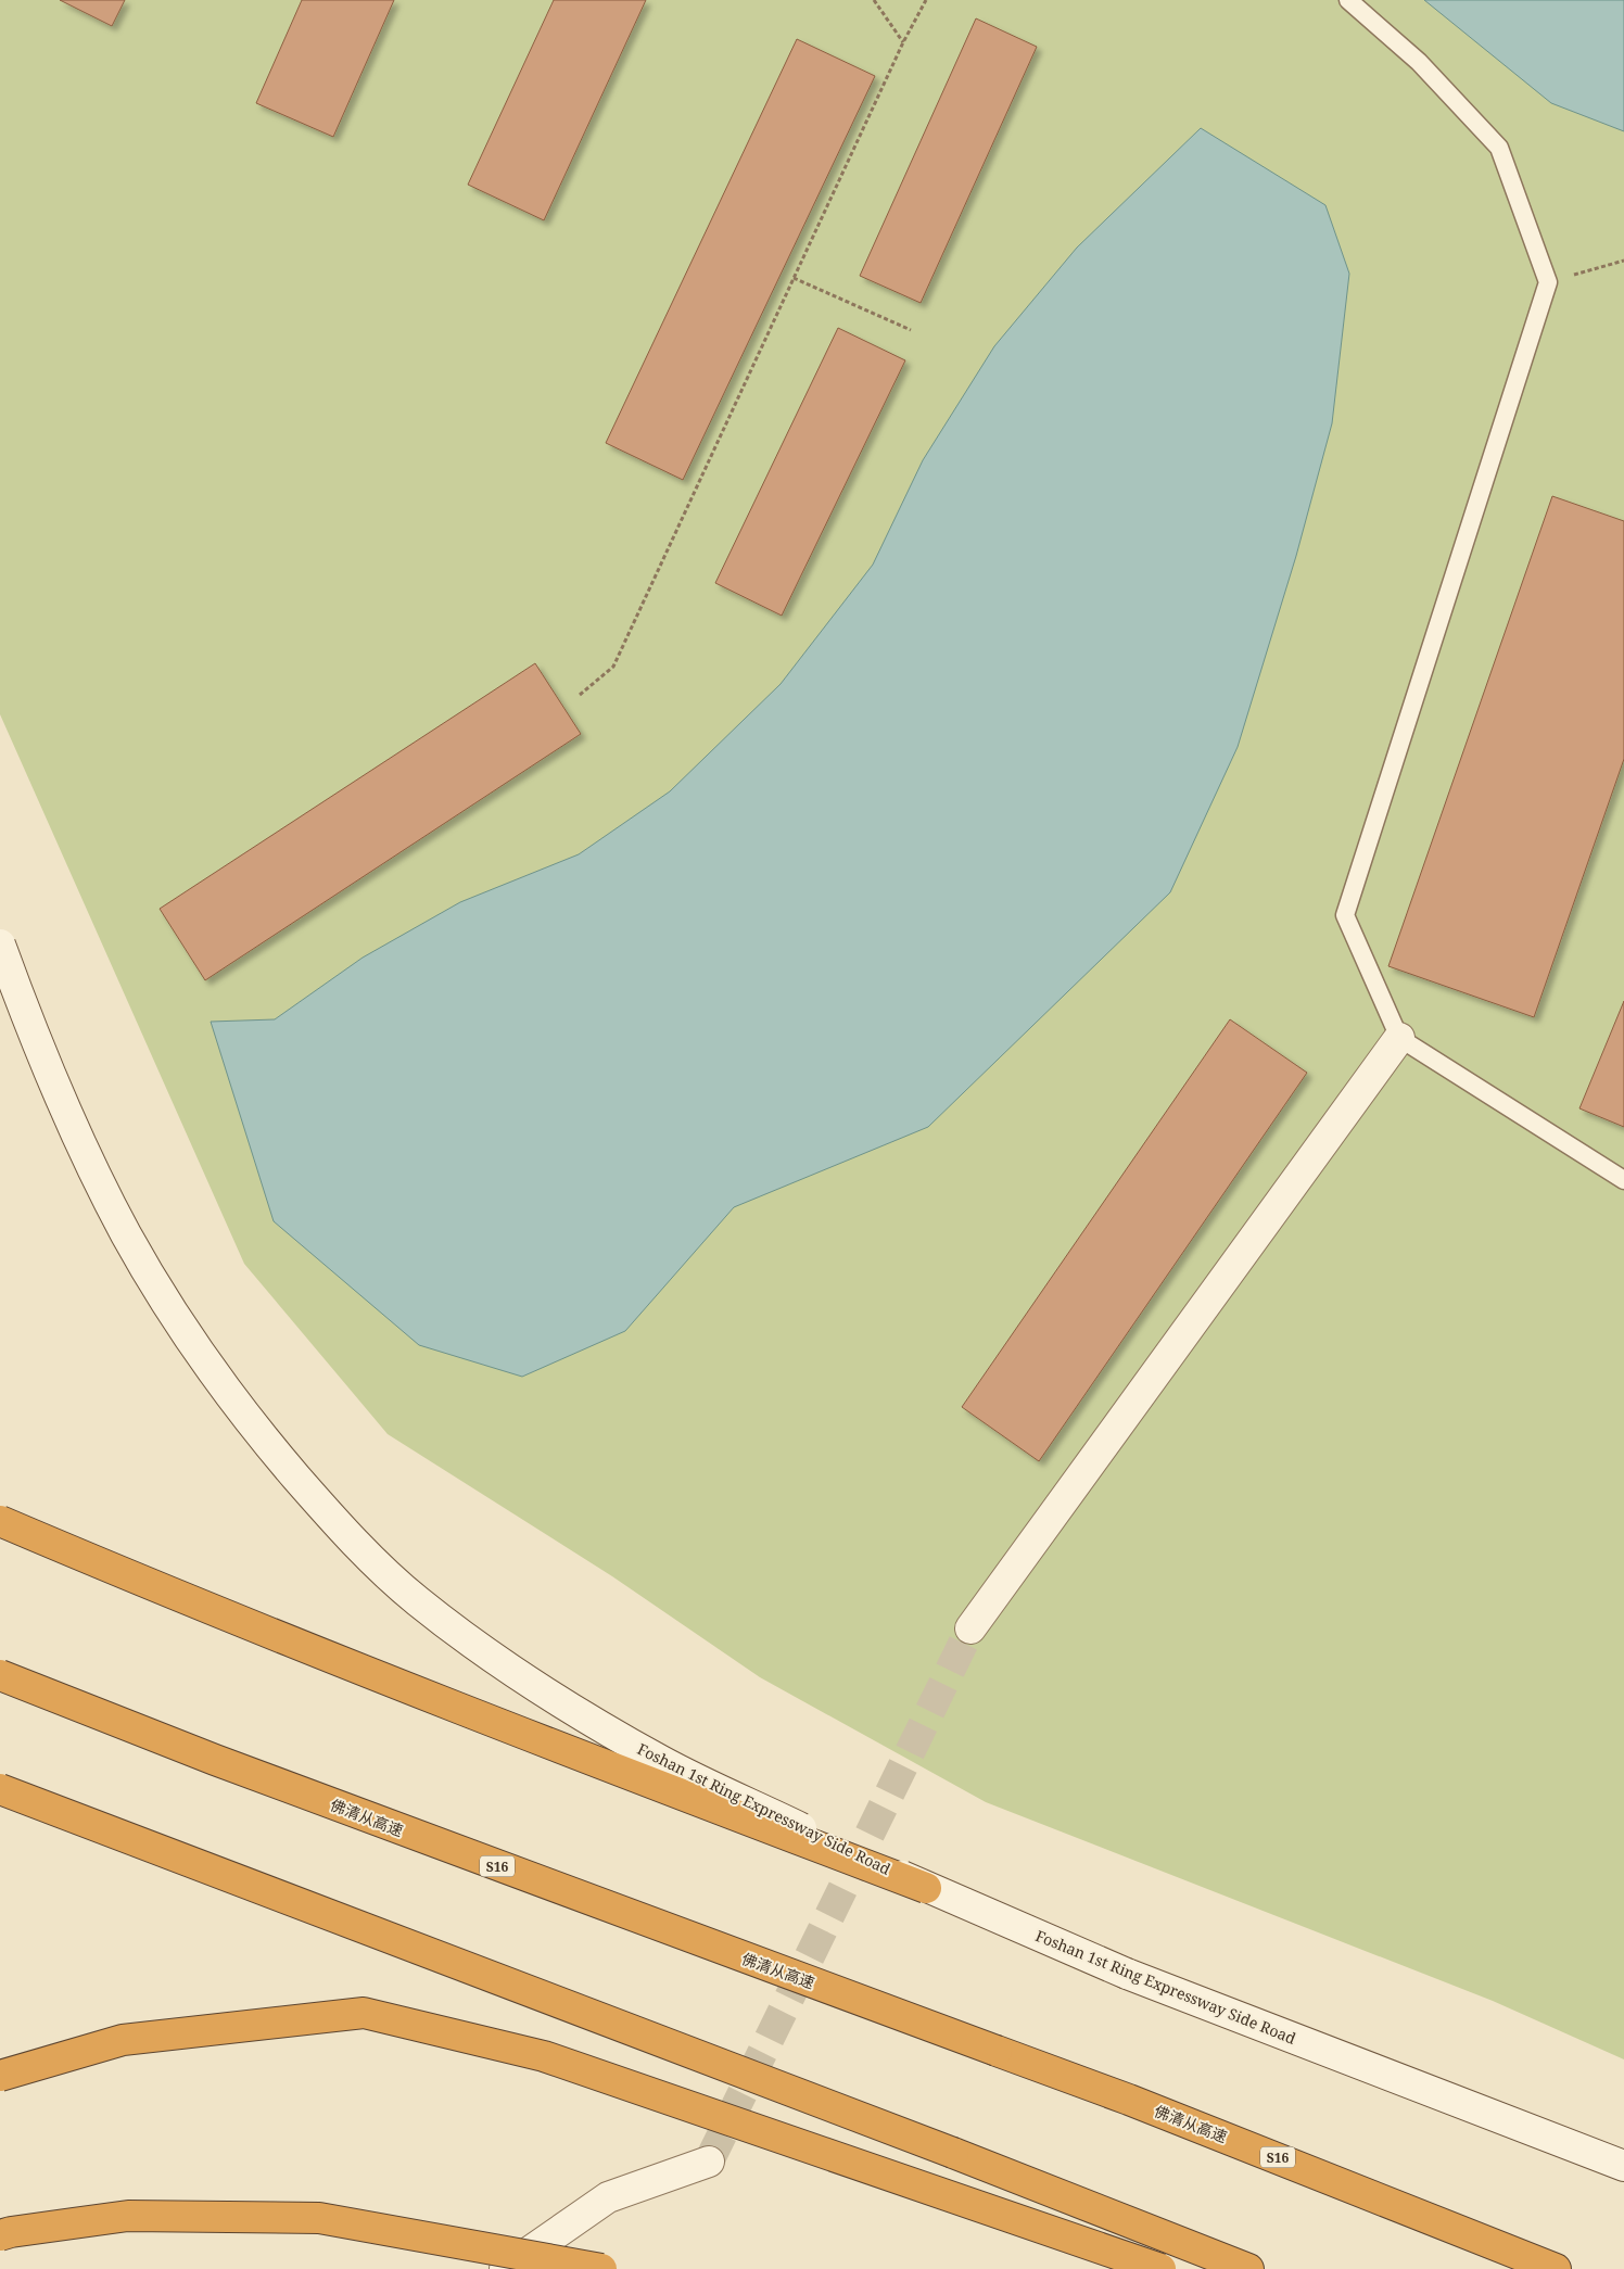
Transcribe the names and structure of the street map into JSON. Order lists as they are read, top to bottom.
{
  "streets": {
    "highway": ["佛清从高速", "S16"],
    "main road": ["Foshan 1st Ring Expressway Side Road"]
  }
}
